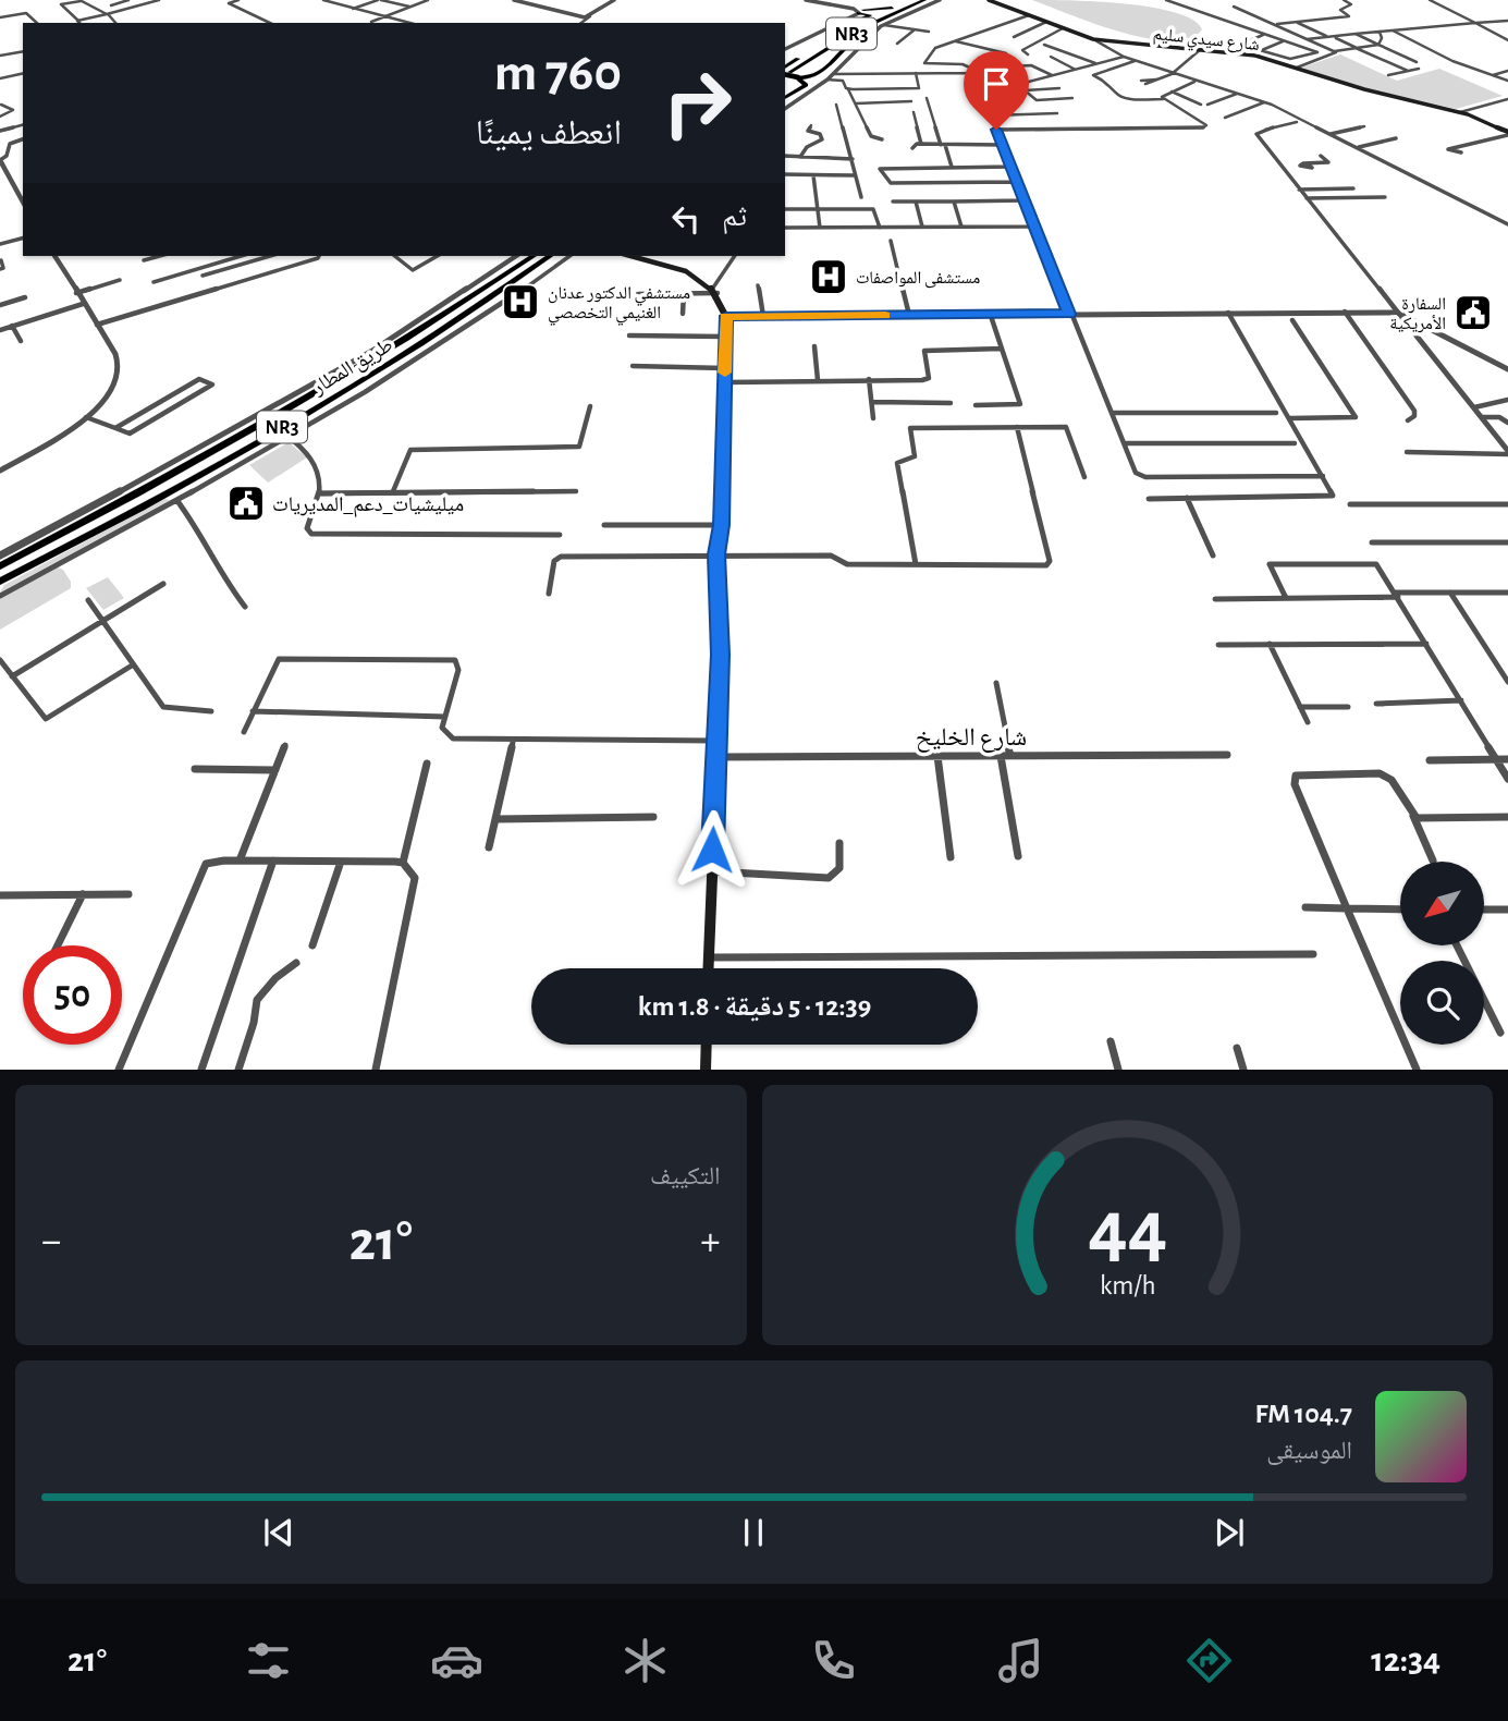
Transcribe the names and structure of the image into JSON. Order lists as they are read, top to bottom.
{
  "streets": {
    "highway": ["NR3", "طريق المطار"],
    "main road": ["شارع سيدي سليم"],
    "street": ["شارع الخليخ"]
  },
  "places": {
    "hospital": ["مستشفى المواصفات", "مستشفي الدكتور عدنان الغنيمي التخصصي"],
    "public building": ["السفارة الأمريكية", "ميليشيات_دعم_المديريات"]
  },
  "north": "bottom left",
  "page": {
    "turn": ["760 m", "انعطف يمينًا"],
    "then": "ثم",
    "limit": "50",
    "trip": "12:39 · 5 دقيقة · 1.8 km",
    "tile": "التكييف",
    "heat": ["−", "21°", "+"],
    "song": ["104.7 FM", "الموسيقى"],
    "tabs": ["12:34", "21°"],
    "gauge": ["44", "km/h"]
  }
}
